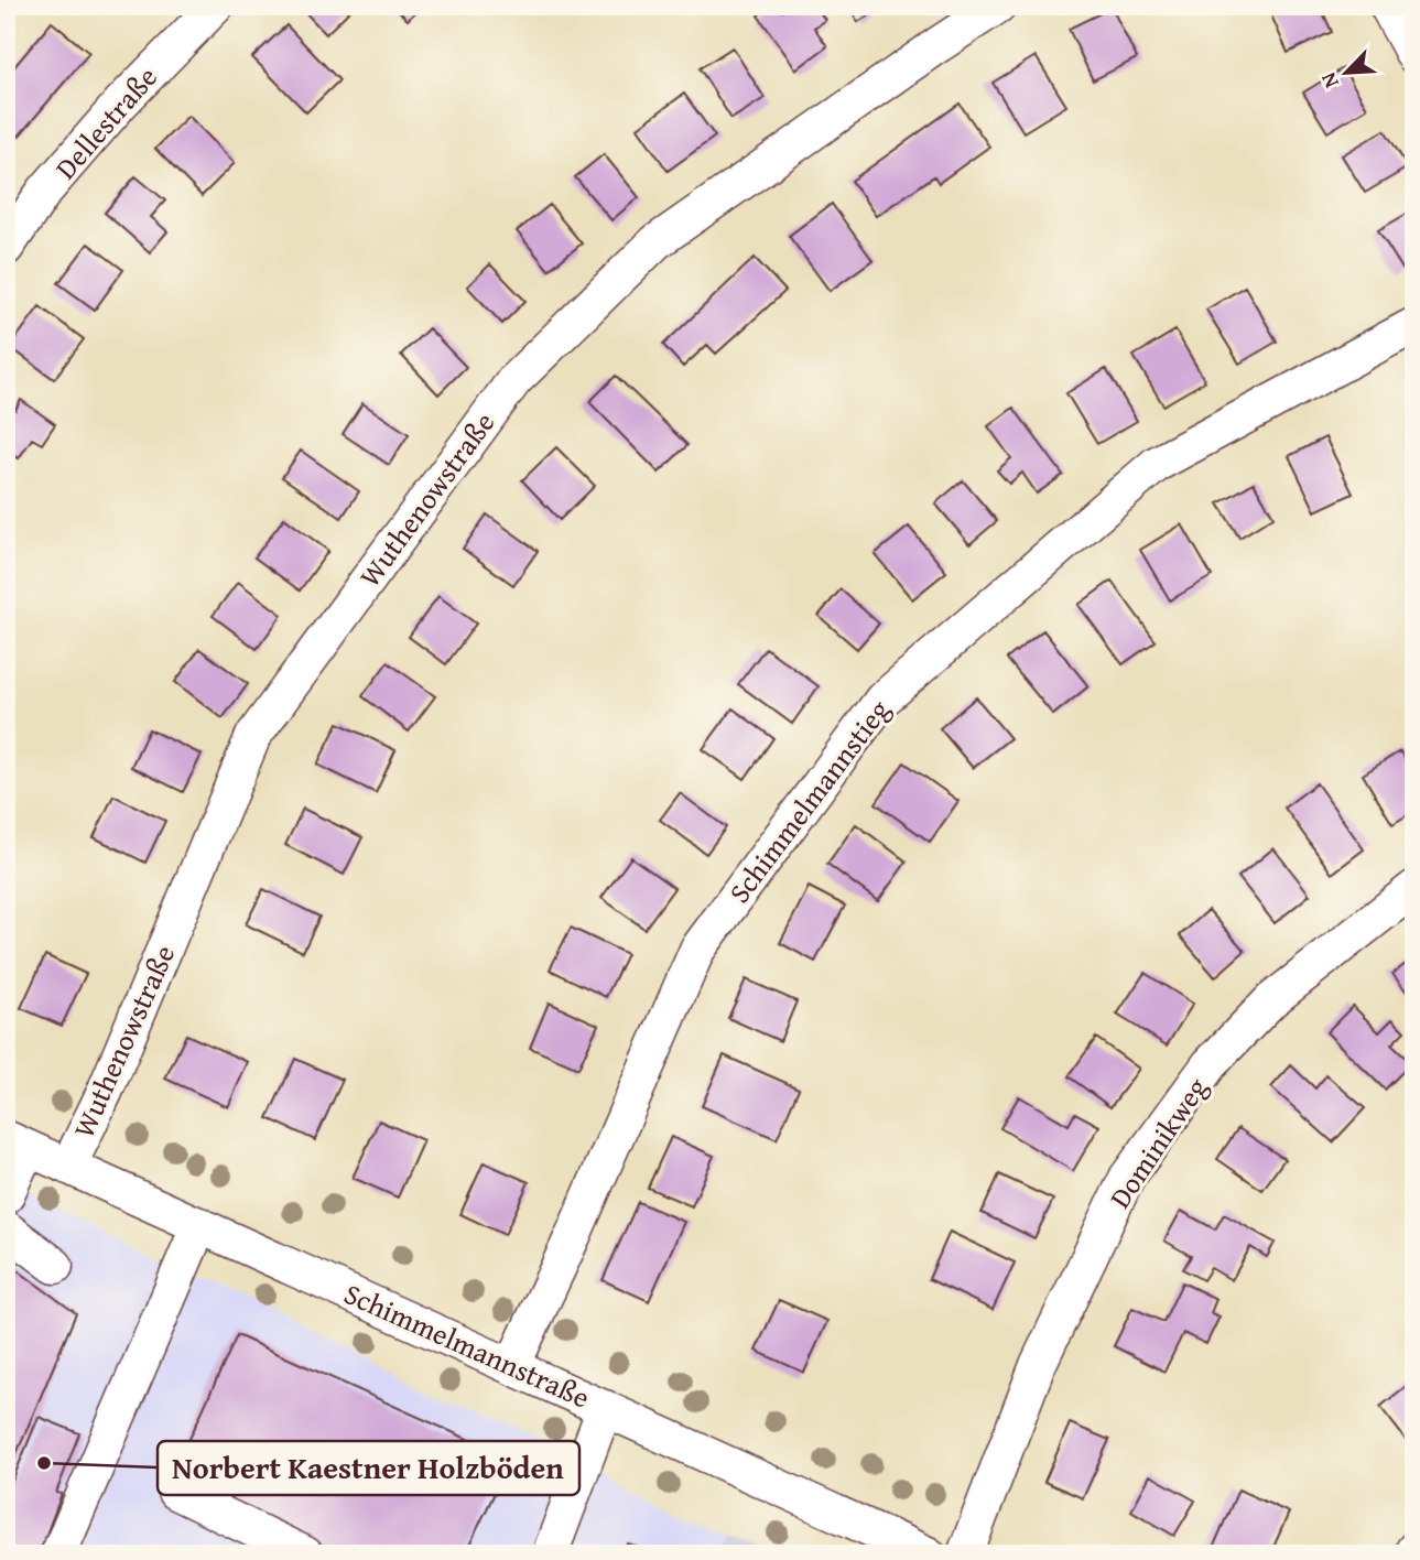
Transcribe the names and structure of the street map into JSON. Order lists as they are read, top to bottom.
{
  "streets": {
    "street": [
      "Dellestraße",
      "Wuthenowstraße",
      "Schimmelmannstieg",
      "Dominikweg",
      "Schimmelmannstraße"
    ]
  },
  "crossings": [
    ["Wuthenowstraße", "Schimmelmannstraße"],
    ["Schimmelmannstieg", "Schimmelmannstraße"]
  ],
  "places": ["Norbert Kaestner Holzböden"],
  "north": "bottom left"
}
